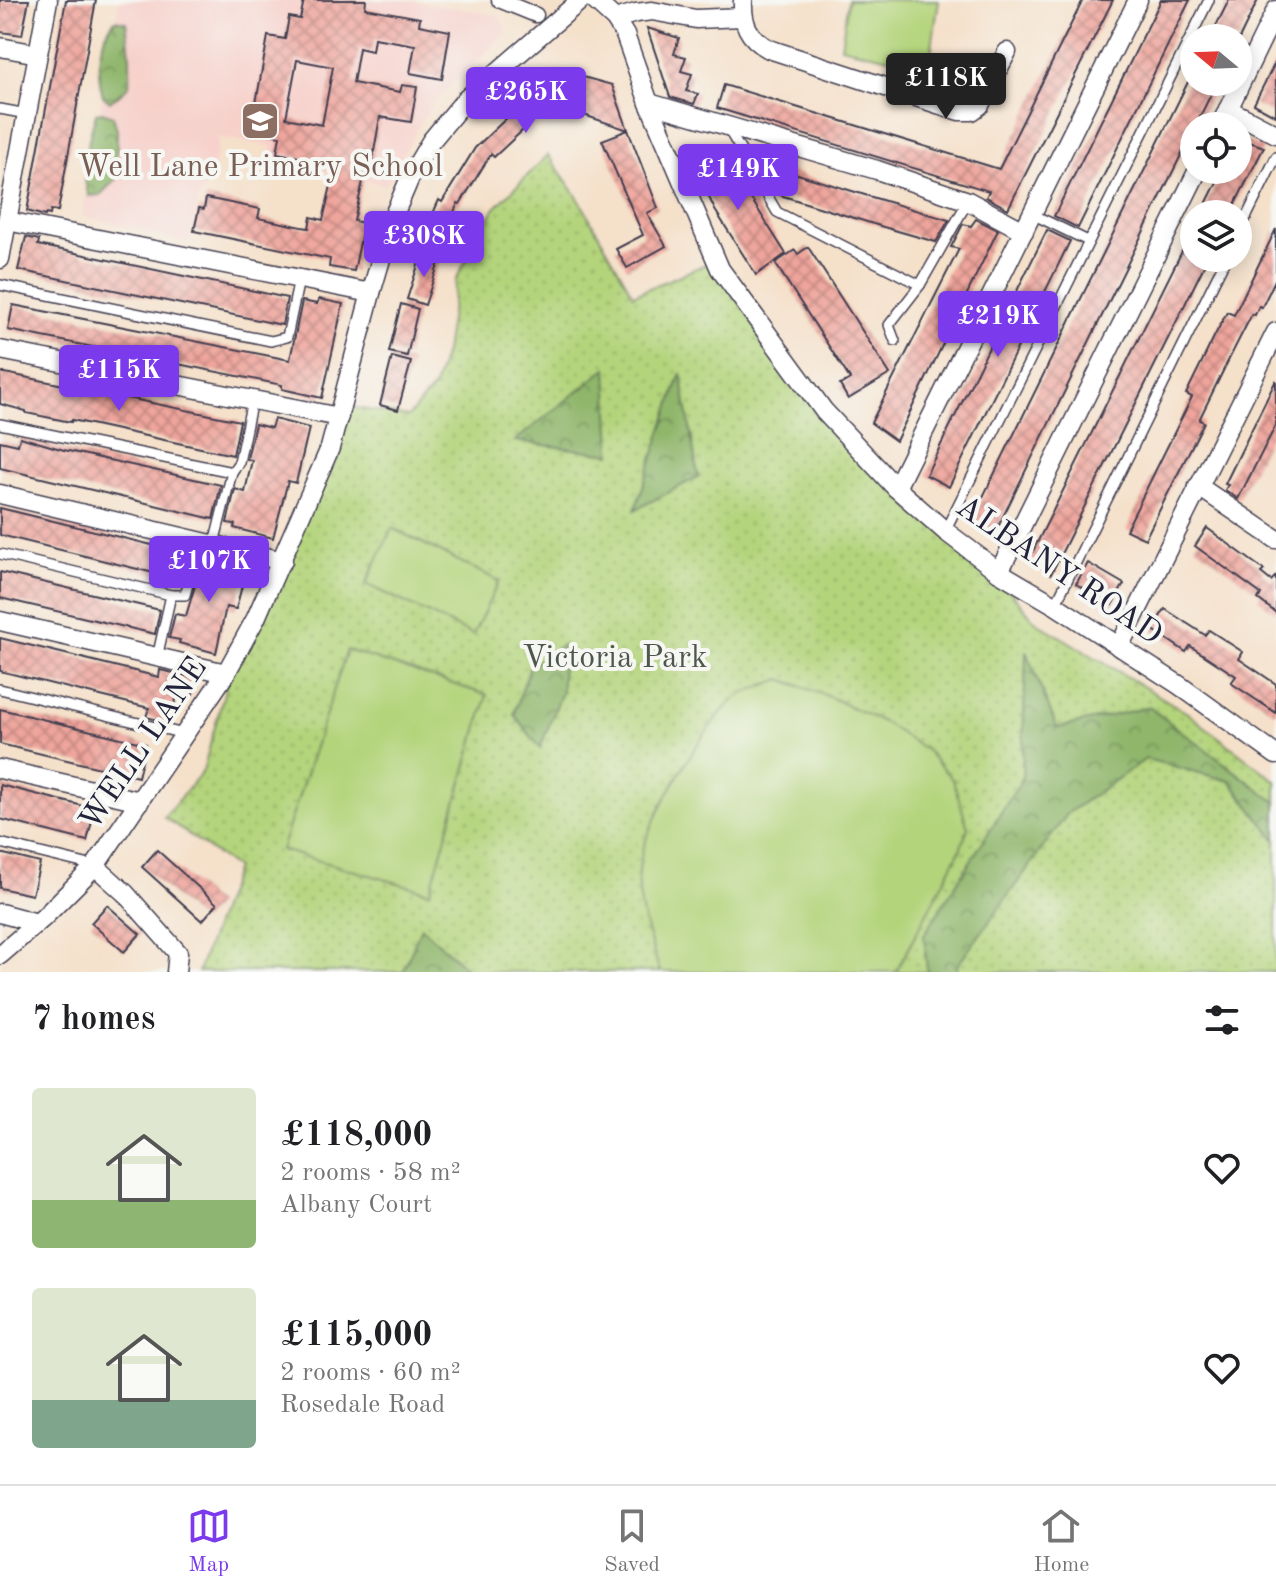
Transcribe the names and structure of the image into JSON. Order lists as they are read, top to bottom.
{
  "streets": {
    "street": ["ALBANY ROAD", "WELL LANE"]
  },
  "parks": ["Victoria Park"],
  "places": {
    "school or university": ["Well Lane Primary School"]
  },
  "north": "left",
  "page": {
    "price": [
      "£118K",
      "£265K",
      "£149K",
      "£308K",
      "£219K",
      "£115K",
      "£107K"
    ],
    "heading": "7 homes",
    "list": [
      {
        "name": "£118,000",
        "note": "2 rooms · 58 m² · Albany Court"
      },
      {
        "name": "£115,000",
        "note": "2 rooms · 60 m² · Rosedale Road"
      }
    ],
    "tabs": ["Map", "Saved", "Home"]
  }
}
